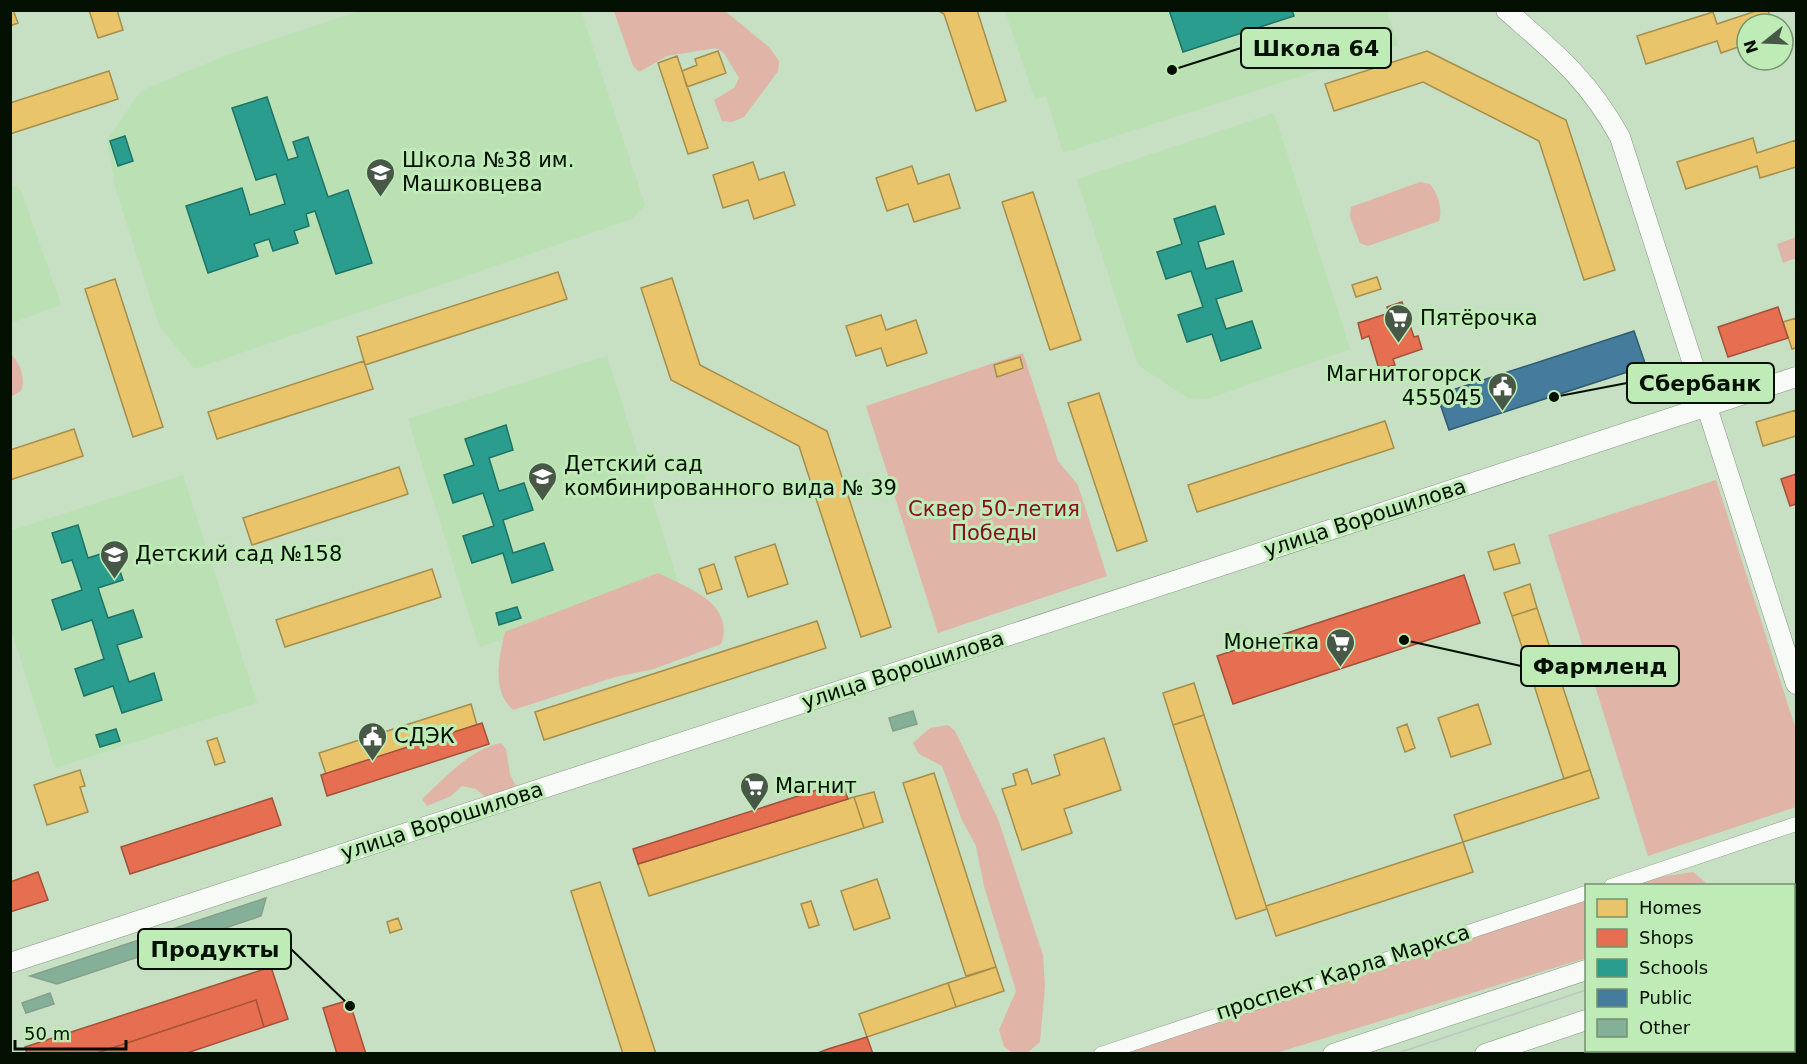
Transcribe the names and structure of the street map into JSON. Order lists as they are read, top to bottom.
{
  "streets": {
    "main road": ["улица Ворошилова"],
    "street": ["проспект Карла Маркса"]
  },
  "parks": ["Сквер 50-летия Победы"],
  "places": {
    "other": [
      "Школа 64",
      "Сбербанк",
      "Фармленд",
      "Продукты"
    ],
    "school or university": ["Школа №38 им. Машковцева", "Детский сад комбинированного вида № 39", "Детский сад №158"],
    "supermarket": ["Пятёрочка", "Монетка", "Магнит"],
    "public building": ["Магнитогорск 455045", "СДЭК"]
  },
  "legend": [
    "Homes",
    "Shops",
    "Schools",
    "Public",
    "Other"
  ],
  "scale_bar": "50 m",
  "north": "left"
}
